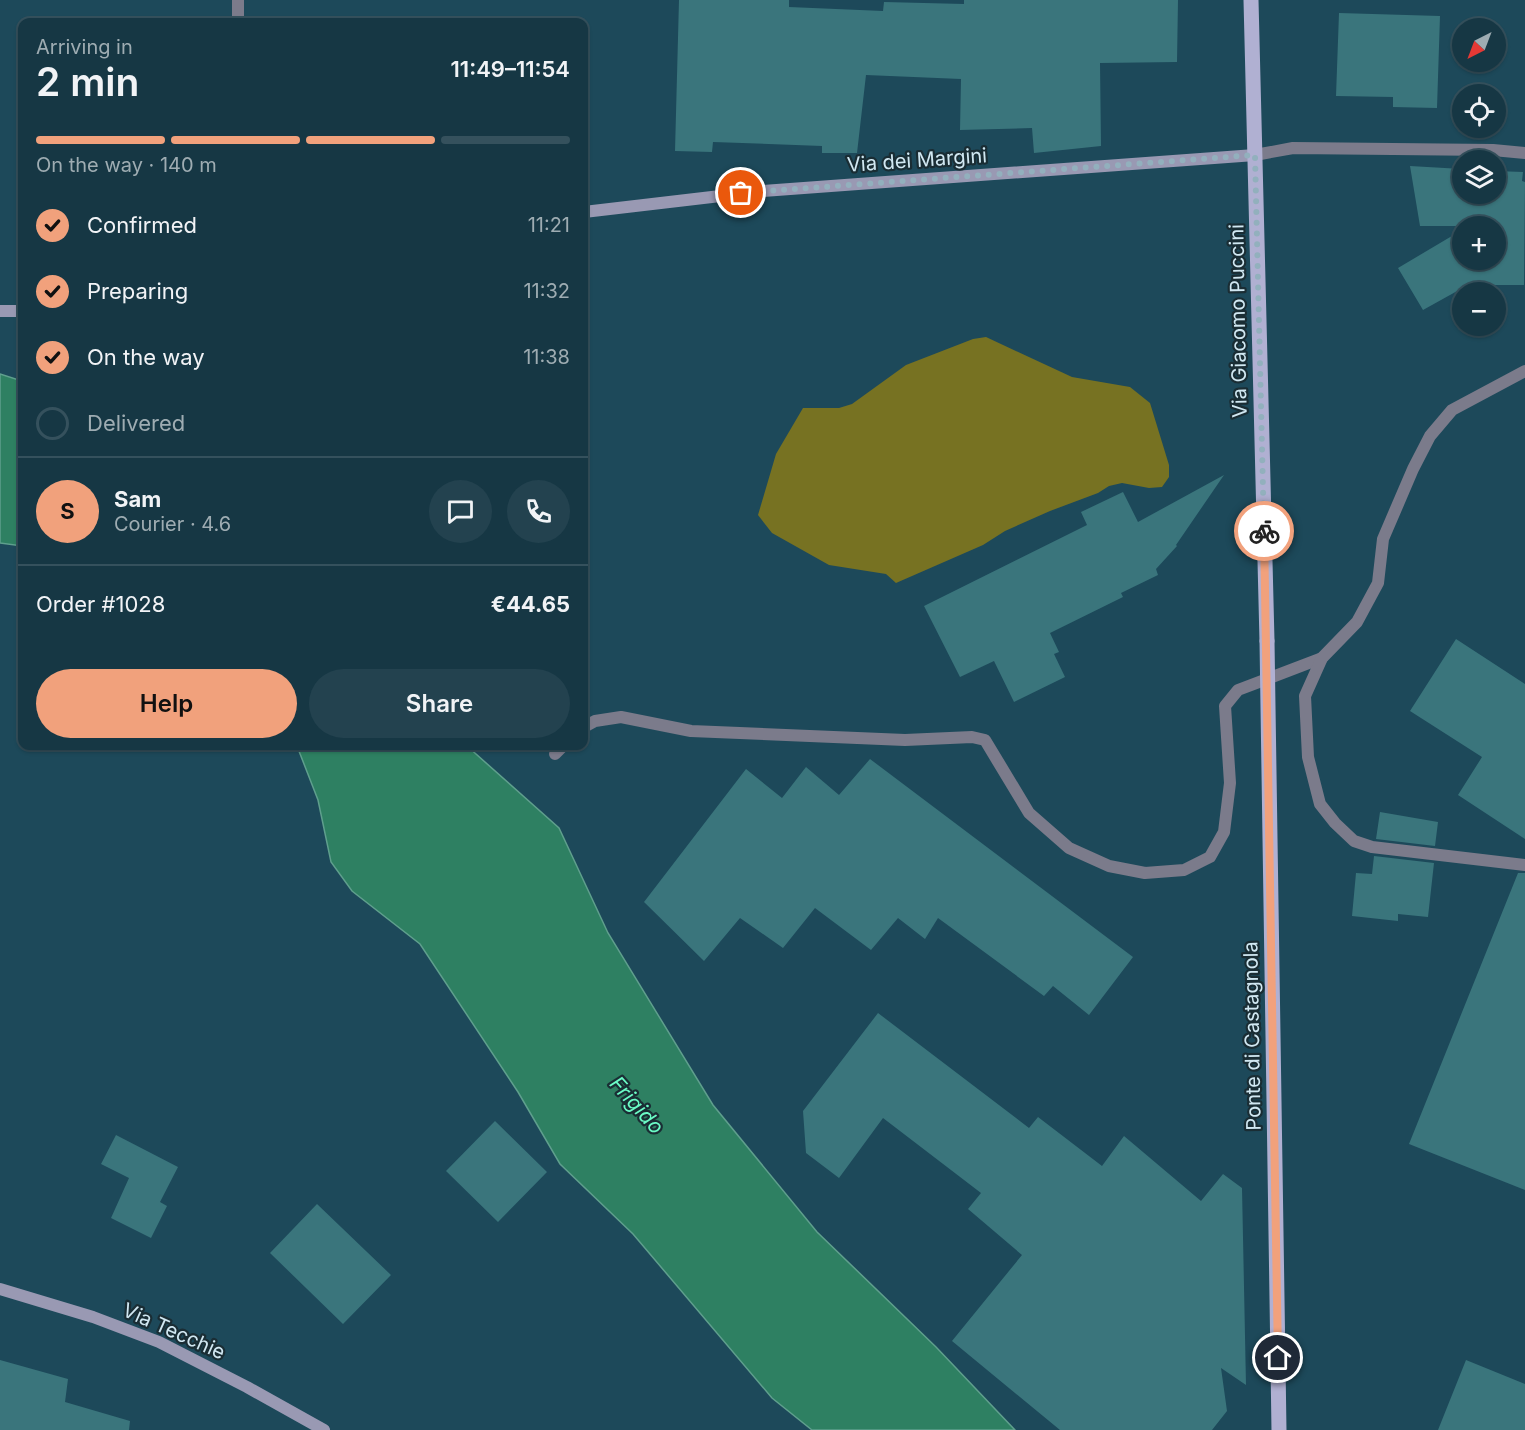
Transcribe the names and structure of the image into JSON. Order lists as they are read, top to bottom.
{
  "streets": {
    "main road": ["Via Giacomo Puccini", "Ponte di Castagnola"],
    "street": ["Via dei Margini", "Via Tecchie"]
  },
  "crossings": [
    ["Via dei Margini", "Via Giacomo Puccini"],
    ["Via Giacomo Puccini", "Ponte di Castagnola"]
  ],
  "water": ["Frigido"],
  "north": "bottom left",
  "page": {
    "map_buttons": ["+", "−"],
    "heading": ["2 min", "Arriving in", "11:49–11:54"],
    "panel": [
      "Sam",
      "Courier · 4.6",
      "Order #1028",
      "€44.65"
    ],
    "bar": "On the way · 140 m",
    "list": [
      ["Confirmed", "11:21"],
      ["Preparing", "11:32"],
      ["On the way", "11:38"],
      "Delivered"
    ],
    "round": "S",
    "buttons": ["Help", "Share"]
  }
}
